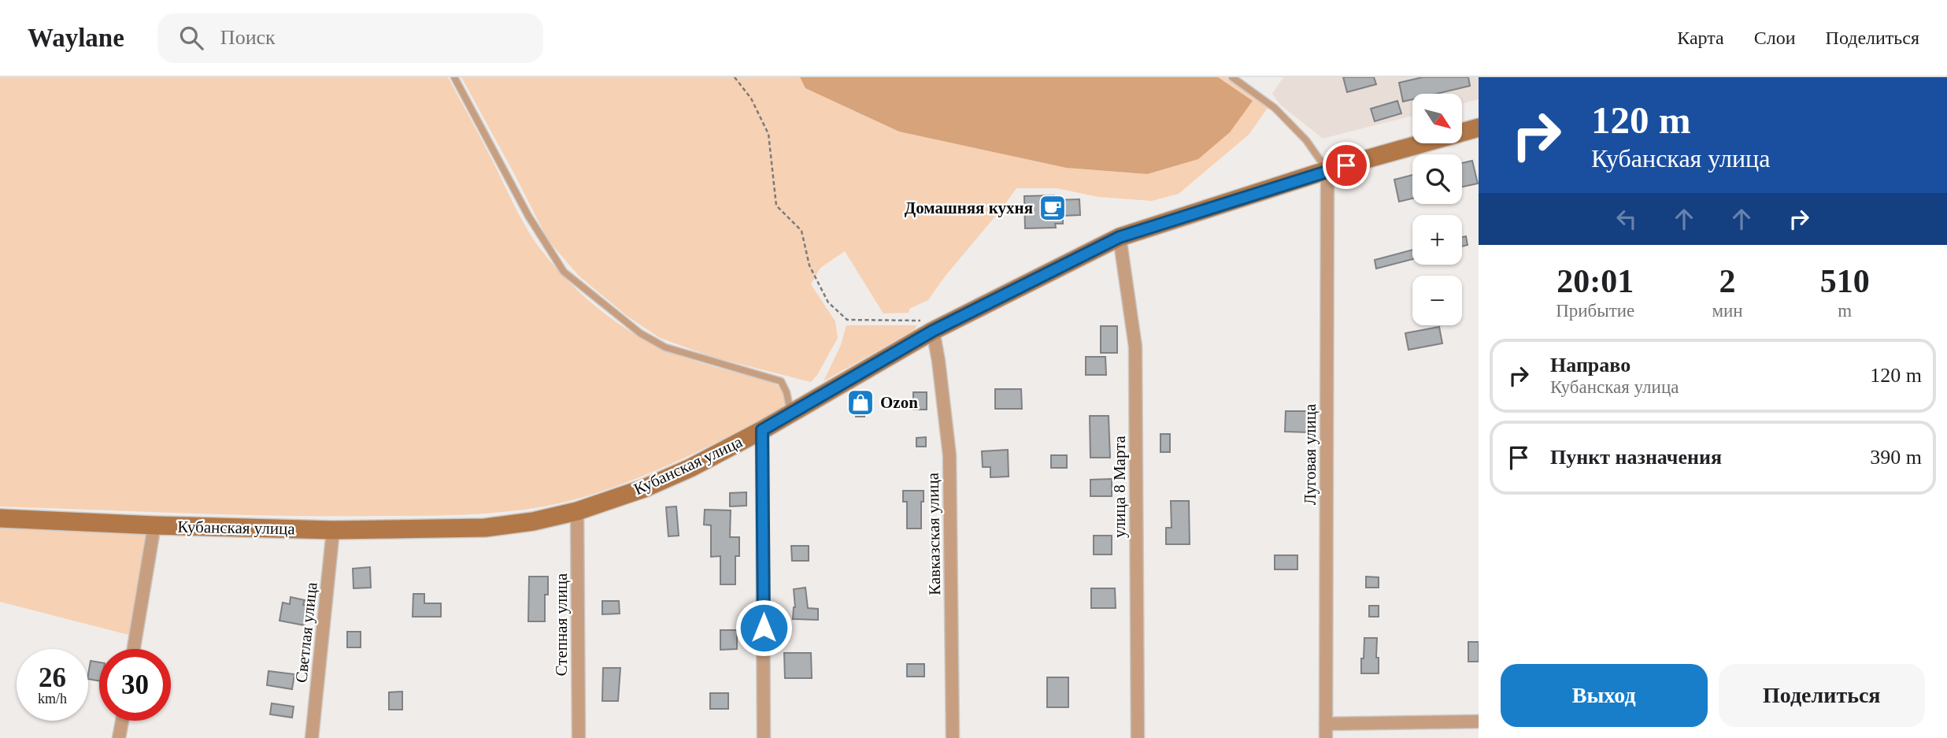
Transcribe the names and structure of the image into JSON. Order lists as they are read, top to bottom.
{
  "streets": {
    "main road": ["Кубанская улица"],
    "street": [
      "Луговая улица",
      "улица 8 Марта",
      "Кавказская улица",
      "Степная улица",
      "Светлая улица"
    ]
  },
  "crossings": [
    ["Луговая улица", "Кубанская улица"],
    ["Кубанская улица", "улица 8 Марта"],
    ["Кубанская улица", "Кавказская улица"],
    ["Кубанская улица", "Степная улица"],
    ["Кубанская улица", "Светлая улица"]
  ],
  "places": {
    "cafe": ["Домашняя кухня"],
    "shop": ["Ozon"]
  },
  "north": "bottom right",
  "page": {
    "header": "Waylane",
    "search": "Поиск",
    "nav": ["Карта", "Слои", "Поделиться"],
    "turn": ["120 m", "Кубанская улица"],
    "map_buttons": ["+", "−"],
    "eta": [
      "20:01",
      "Прибытие",
      "2",
      "мин",
      "510",
      "m"
    ],
    "list": [
      {
        "name": "Направо",
        "note": "Кубанская улица",
        "value": "120 m"
      },
      {
        "name": "Пункт назначения",
        "value": "390 m"
      }
    ],
    "speed": "26 km/h",
    "limit": "30",
    "buttons": ["Выход", "Поделиться"]
  }
}
